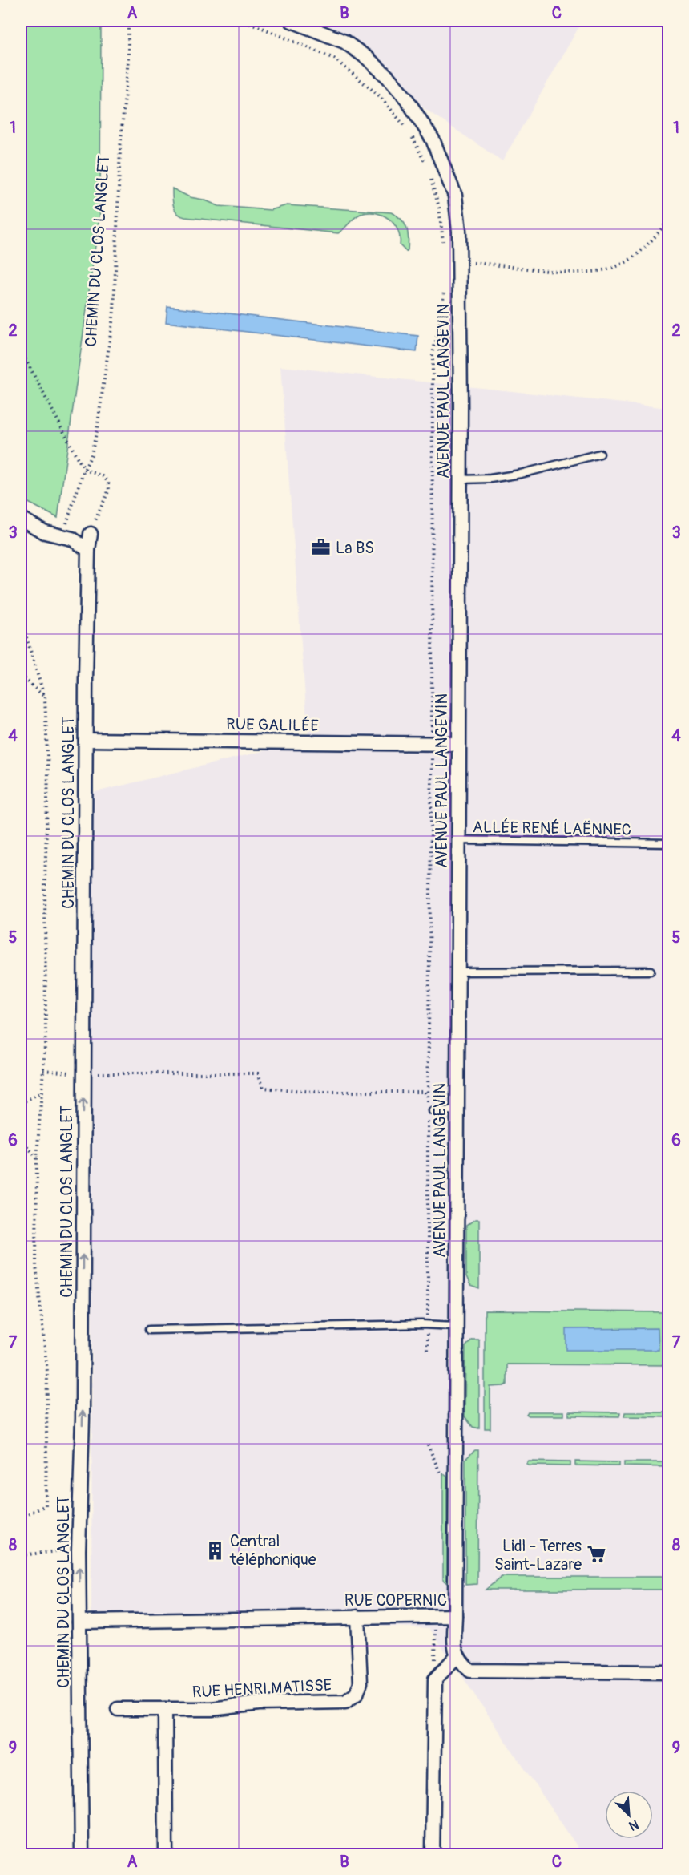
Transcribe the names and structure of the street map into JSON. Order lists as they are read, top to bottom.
{
  "streets": {
    "street": [
      "CHEMIN DU CLOS LANGLET",
      "AVENUE PAUL LANGEVIN",
      "RUE GALILÉE",
      "RUE COPERNIC",
      "RUE HENRI MATISSE"
    ],
    "lane": ["ALLÉE RENÉ LAËNNEC"]
  },
  "crossings": [
    ["CHEMIN DU CLOS LANGLET", "RUE GALILÉE"],
    ["CHEMIN DU CLOS LANGLET", "RUE COPERNIC"],
    ["AVENUE PAUL LANGEVIN", "RUE GALILÉE"],
    ["AVENUE PAUL LANGEVIN", "ALLÉE RENÉ LAËNNEC"],
    ["AVENUE PAUL LANGEVIN", "RUE COPERNIC"],
    ["RUE COPERNIC", "RUE HENRI MATISSE"]
  ],
  "places": {
    "office": ["La BS"],
    "building": ["Central téléphonique"],
    "supermarket": ["Lidl - Terres Saint-Lazare"]
  },
  "north": "bottom right",
  "grid": {
    "columns": ["A", "B", "C"],
    "rows": [
      "1",
      "2",
      "3",
      "4",
      "5",
      "6",
      "7",
      "8",
      "9"
    ]
  }
}
